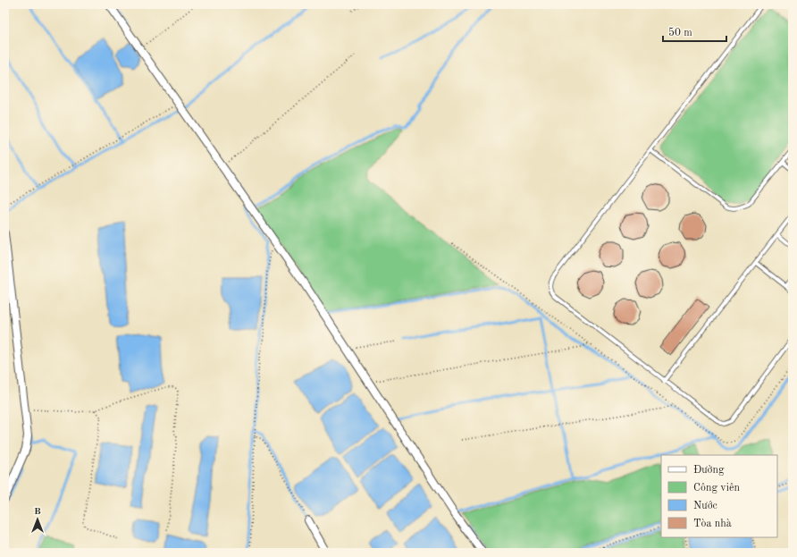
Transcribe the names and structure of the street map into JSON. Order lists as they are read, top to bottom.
{
  "legend": [
    "Đường",
    "Công viên",
    "Nước",
    "Tòa nhà"
  ],
  "scale_bar": "50 m",
  "north": "top"
}
